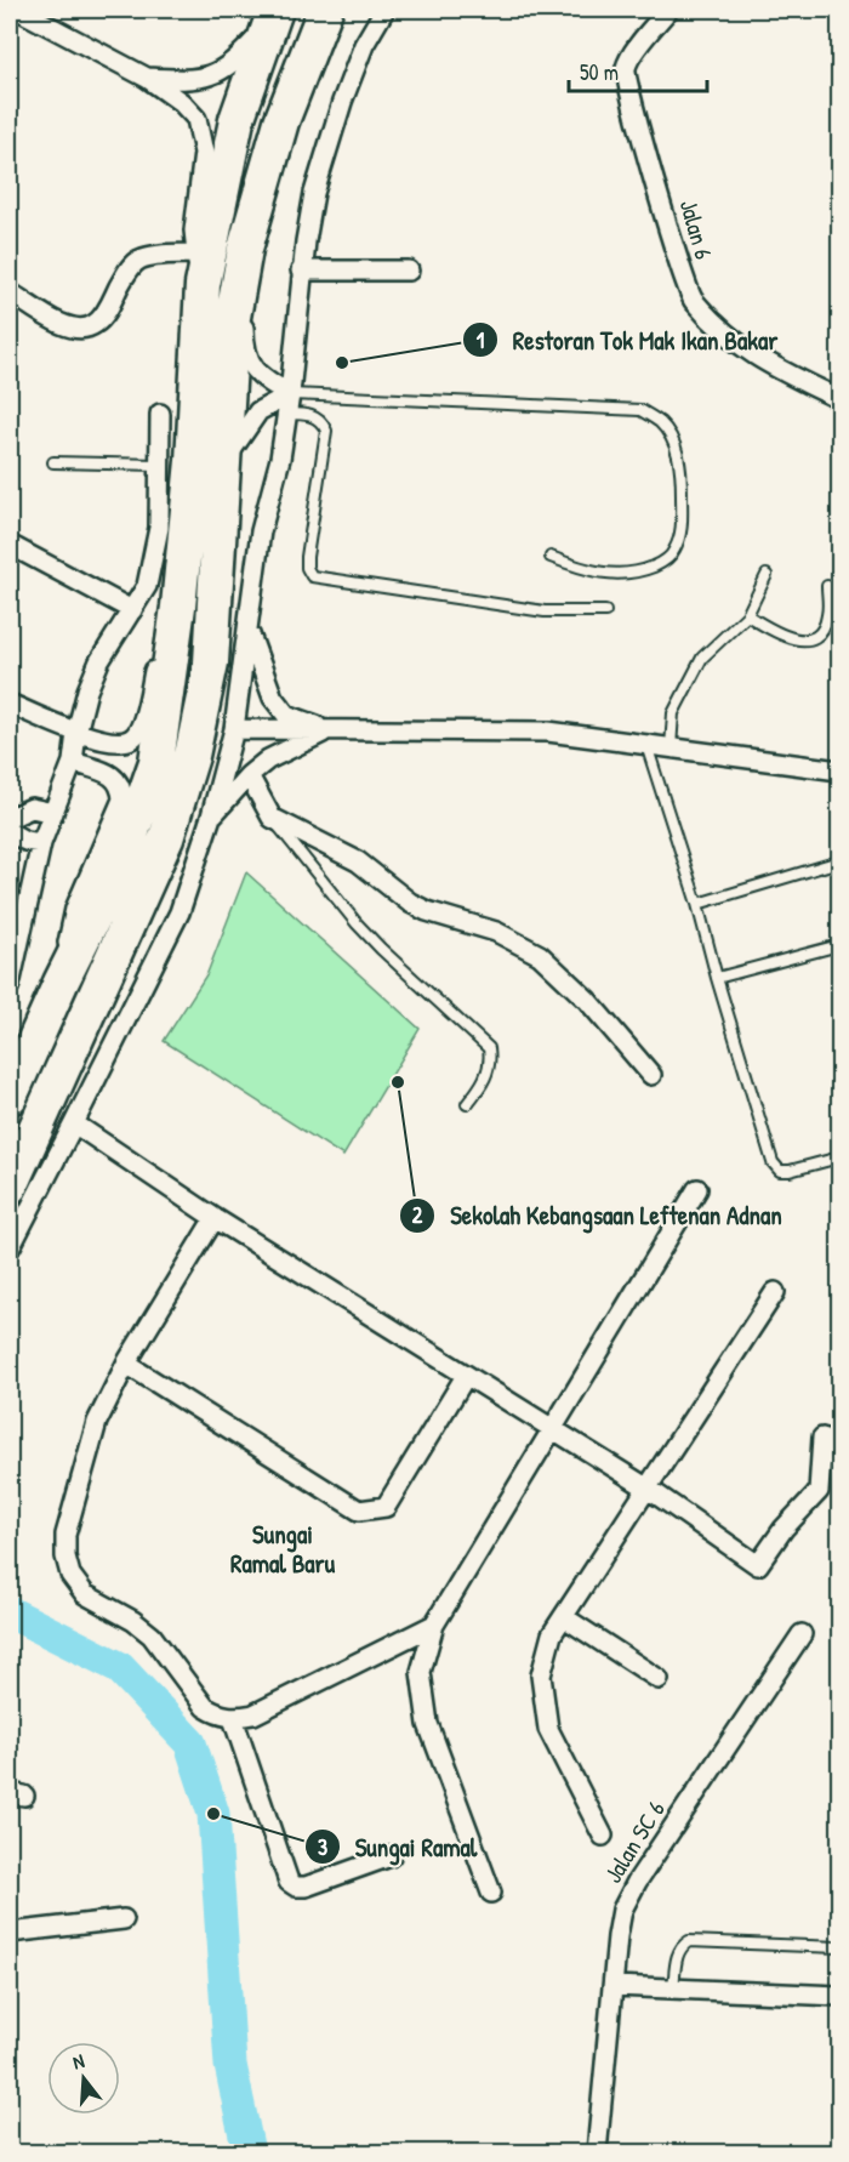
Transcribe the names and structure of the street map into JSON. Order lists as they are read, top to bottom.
{
  "streets": {
    "street": ["Jalan 6", "Jalan SC 6"]
  },
  "districts": ["Sungai Ramal Baru"],
  "places": ["Restoran Tok Mak Ikan Bakar", "Sekolah Kebangsaan Leftenan Adnan", "Sungai Ramal"],
  "scale_bar": "50 m",
  "north": "top"
}
